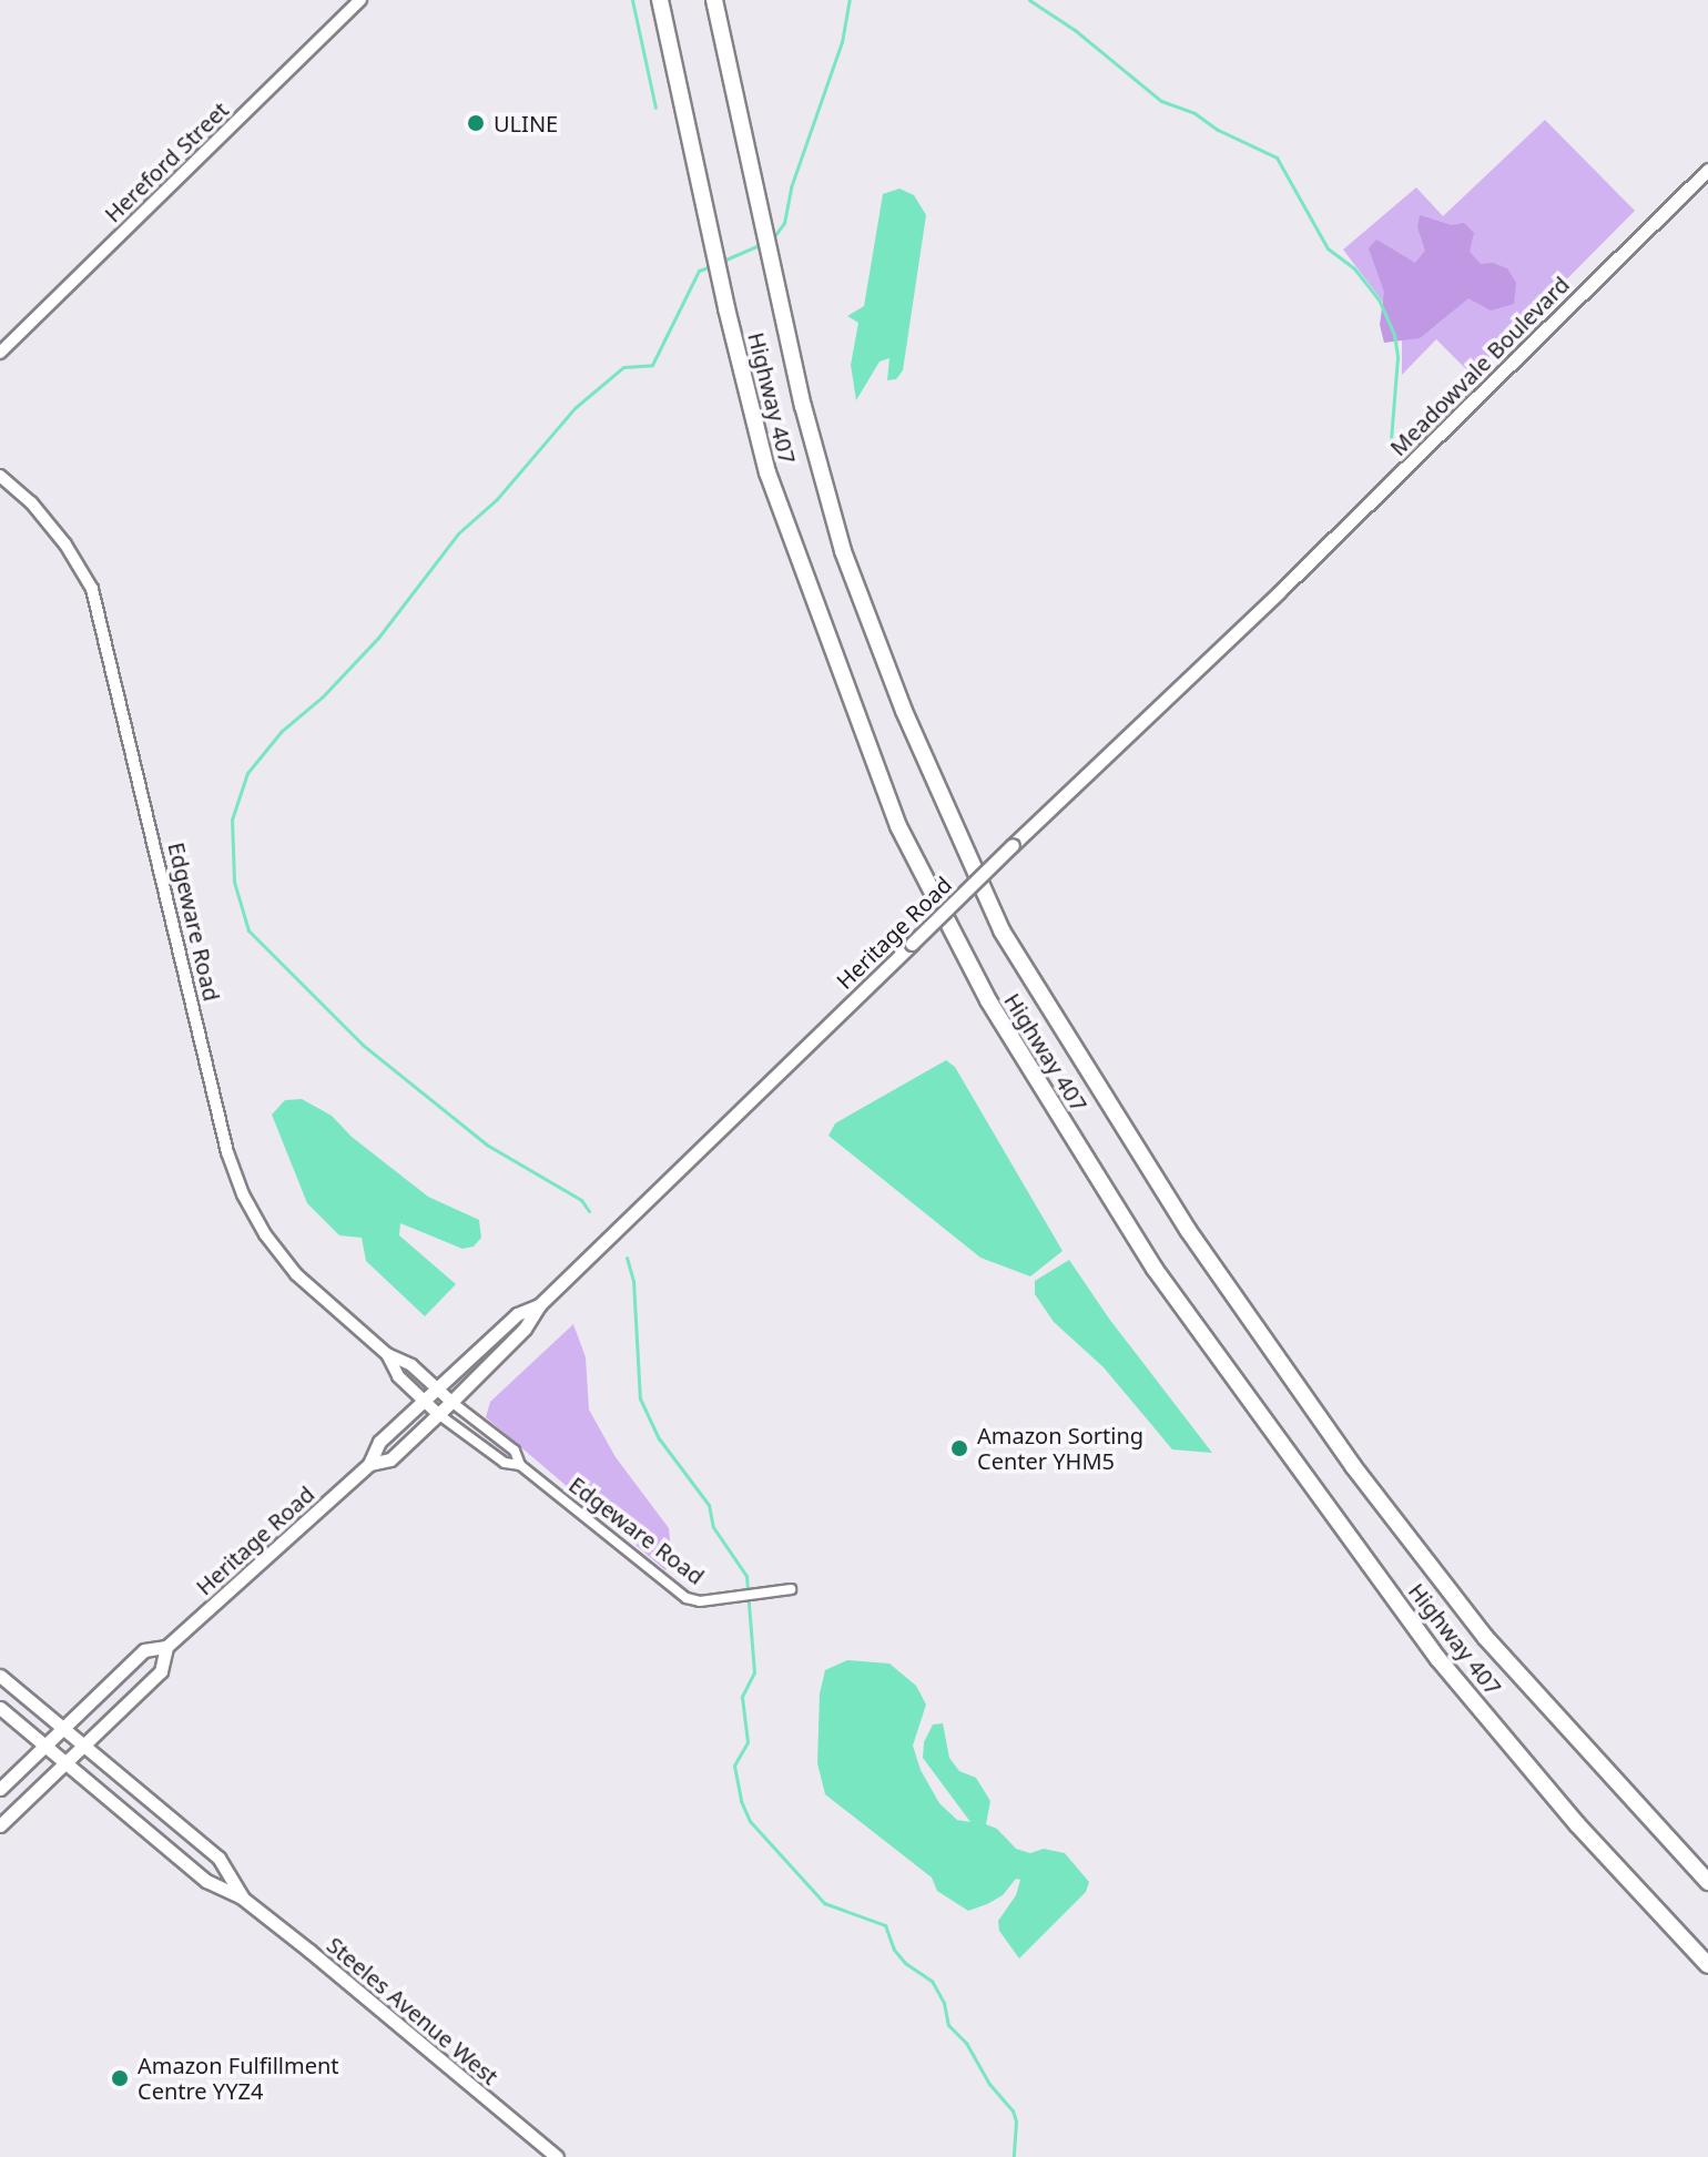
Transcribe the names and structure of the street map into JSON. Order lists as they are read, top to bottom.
{
  "streets": {
    "highway": ["Highway 407"],
    "main road": ["Meadowvale Boulevard", "Heritage Road", "Steeles Avenue West"],
    "street": ["Hereford Street", "Edgeware Road"]
  },
  "crossings": [
    ["Meadowvale Boulevard", "Heritage Road"],
    ["Edgeware Road", "Heritage Road"],
    ["Heritage Road", "Steeles Avenue West"]
  ],
  "places": ["ULINE", "Amazon Sorting Center YHM5", "Amazon Fulfillment Centre YYZ4"]
}
